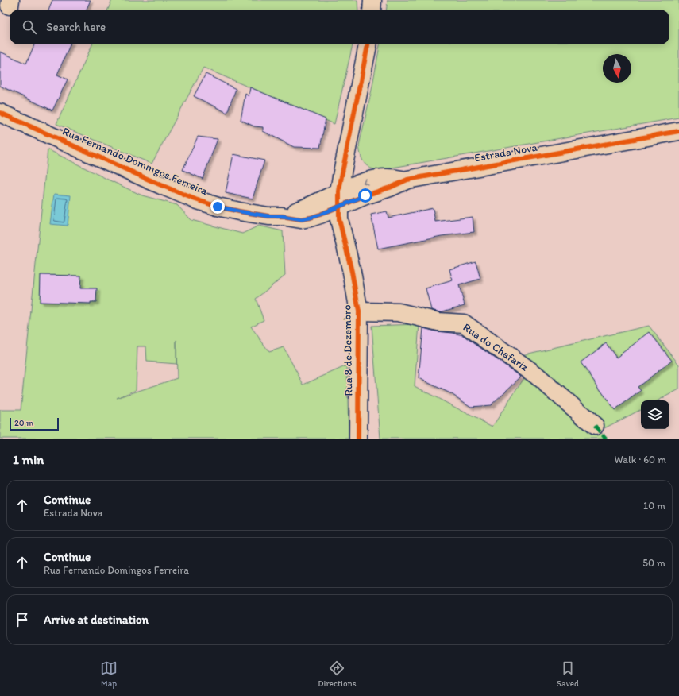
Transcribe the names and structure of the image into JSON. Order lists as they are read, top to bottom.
{
  "streets": {
    "street": [
      "Estrada Nova",
      "Rua Fernando Domingos Ferreira",
      "Rua do Chafariz",
      "Rua 8 de Dezembro"
    ]
  },
  "crossings": [
    ["Estrada Nova", "Rua Fernando Domingos Ferreira"],
    ["Estrada Nova", "Rua 8 de Dezembro"],
    ["Rua Fernando Domingos Ferreira", "Rua 8 de Dezembro"],
    ["Rua do Chafariz", "Rua 8 de Dezembro"]
  ],
  "scale_bar": "20 m",
  "north": "bottom",
  "page": {
    "search": "Search here",
    "scale": "20 m",
    "heading": ["1 min", "Walk · 60 m"],
    "list": [
      ["Continue", "Estrada Nova", "10 m"],
      ["Continue", "Rua Fernando Domingos Ferreira", "50 m"],
      "Arrive at destination"
    ],
    "nav": ["Map", "Directions", "Saved"]
  }
}
